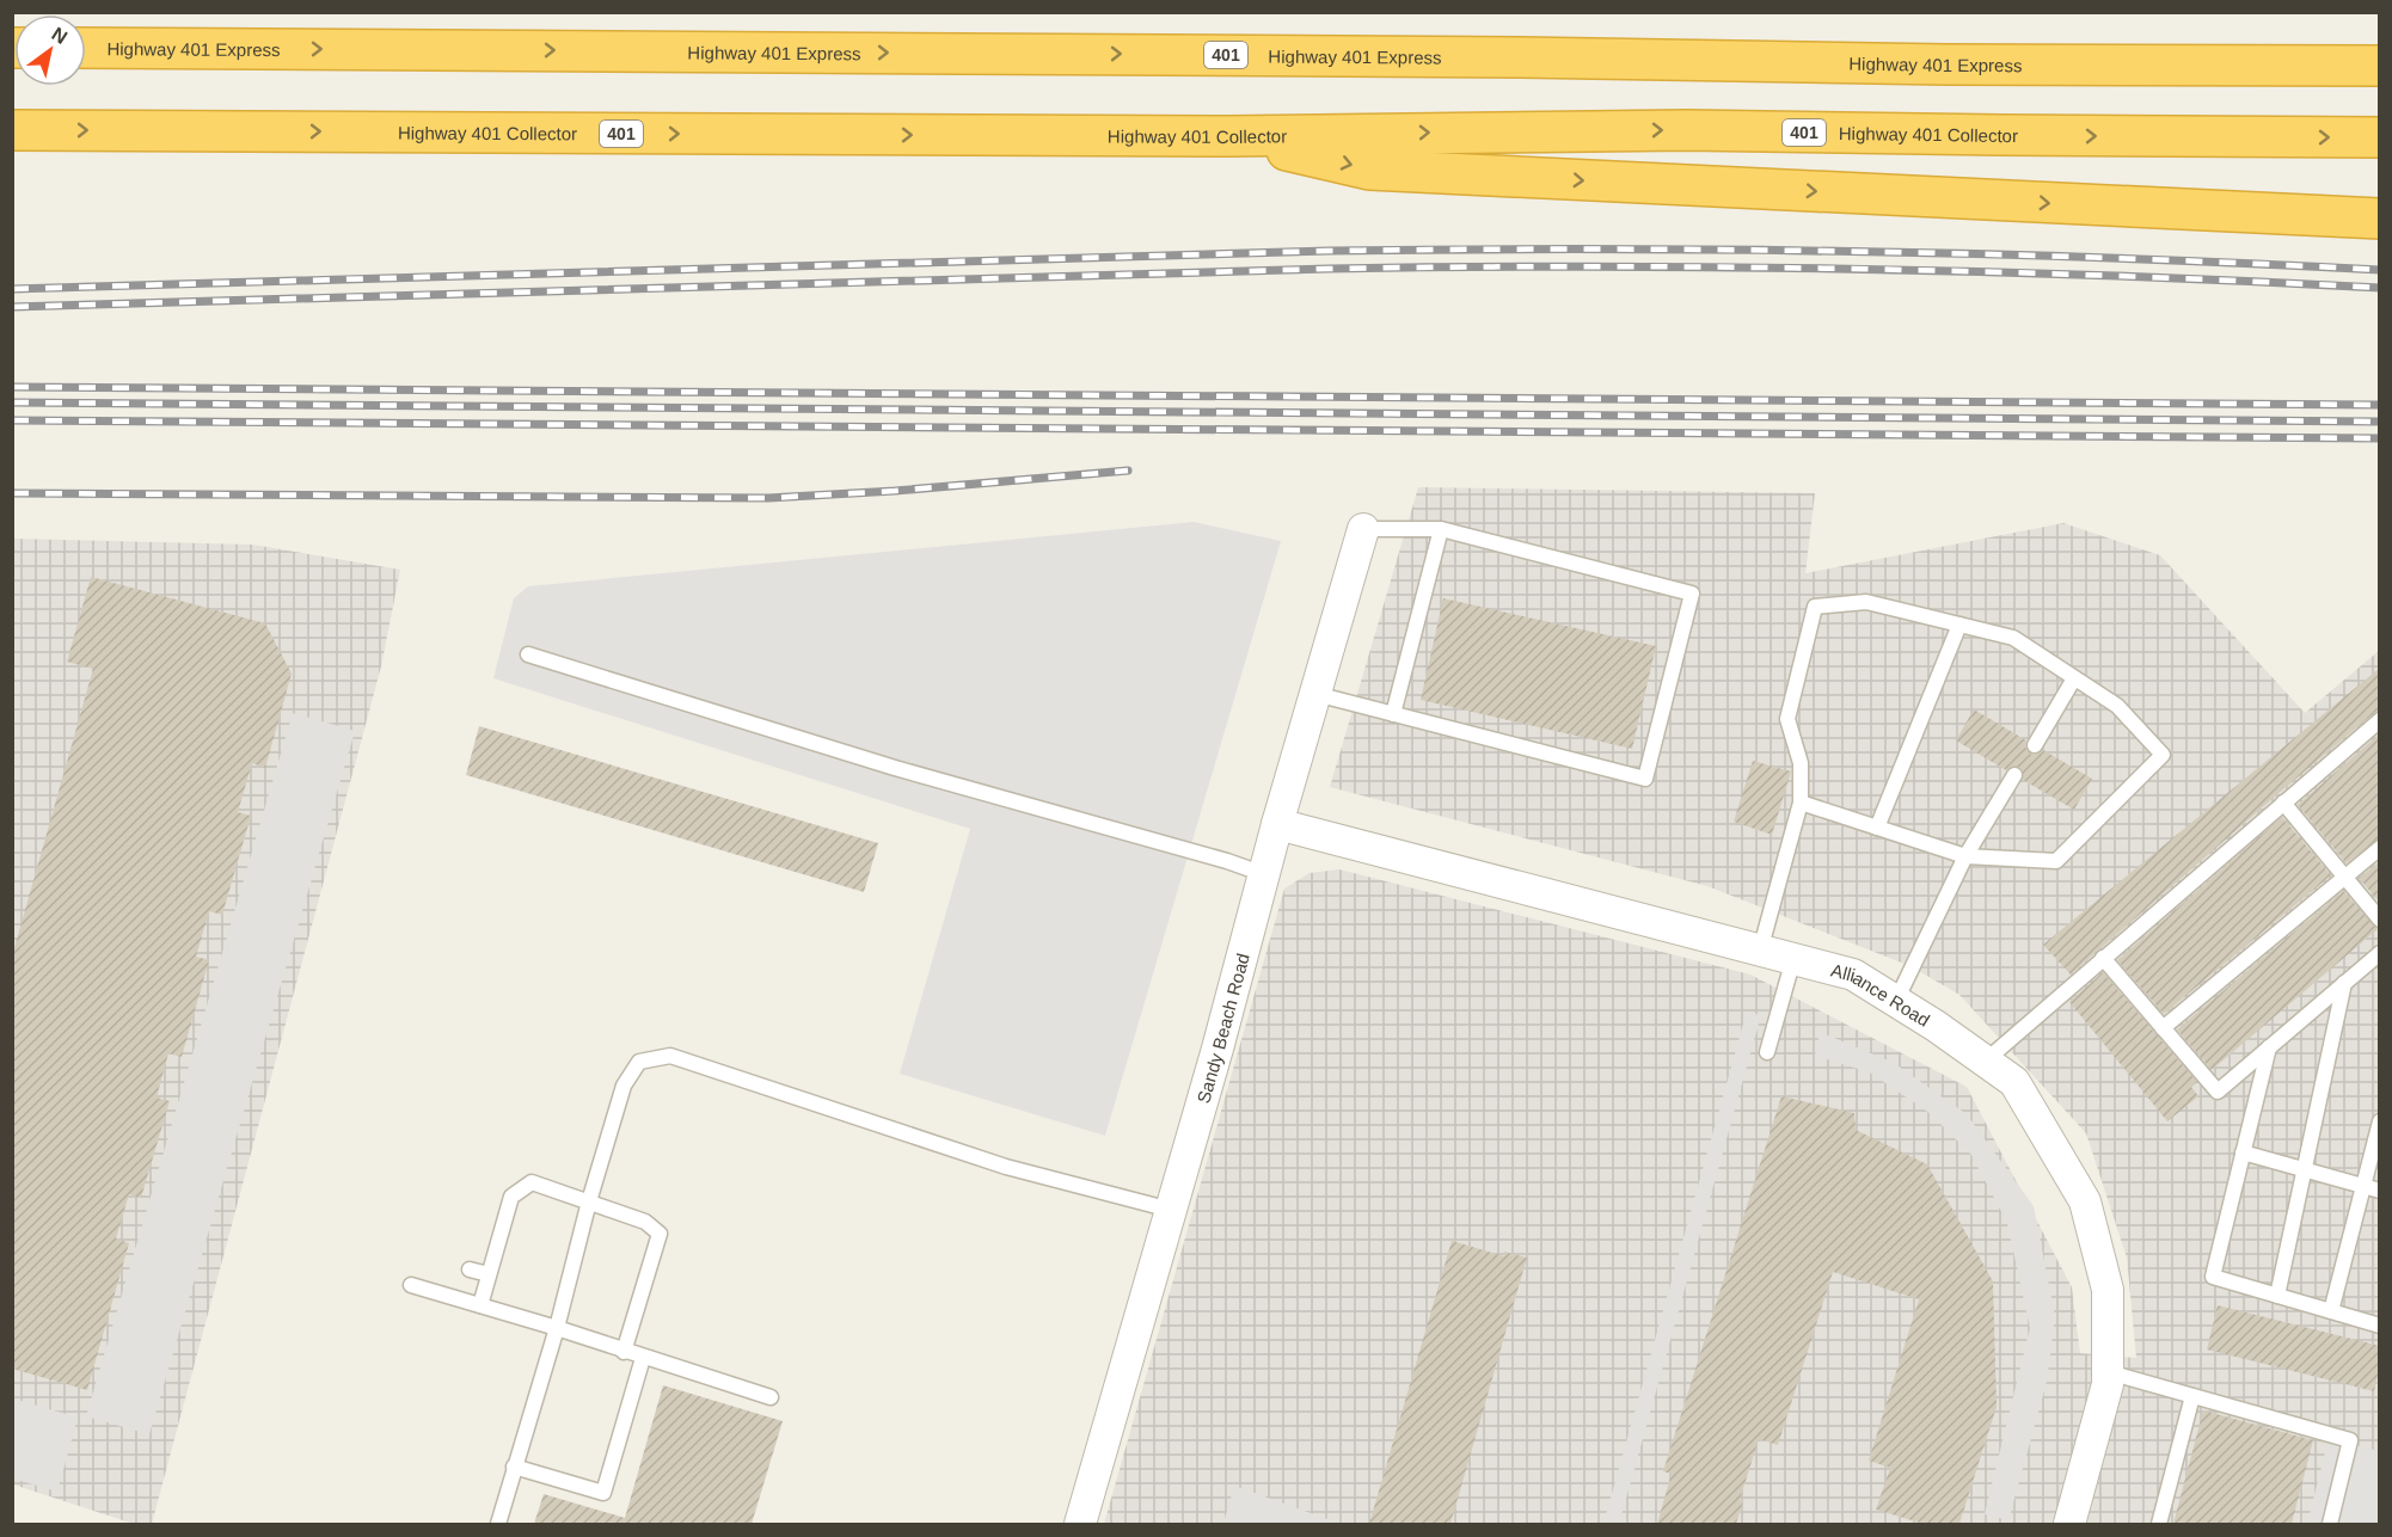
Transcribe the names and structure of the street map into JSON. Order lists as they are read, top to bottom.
{
  "streets": {
    "highway": ["Highway 401 Express", "401", "Highway 401 Collector"],
    "street": ["Alliance Road", "Sandy Beach Road"]
  },
  "crossings": [
    ["Alliance Road", "Sandy Beach Road"]
  ],
  "north": "top right"
}
